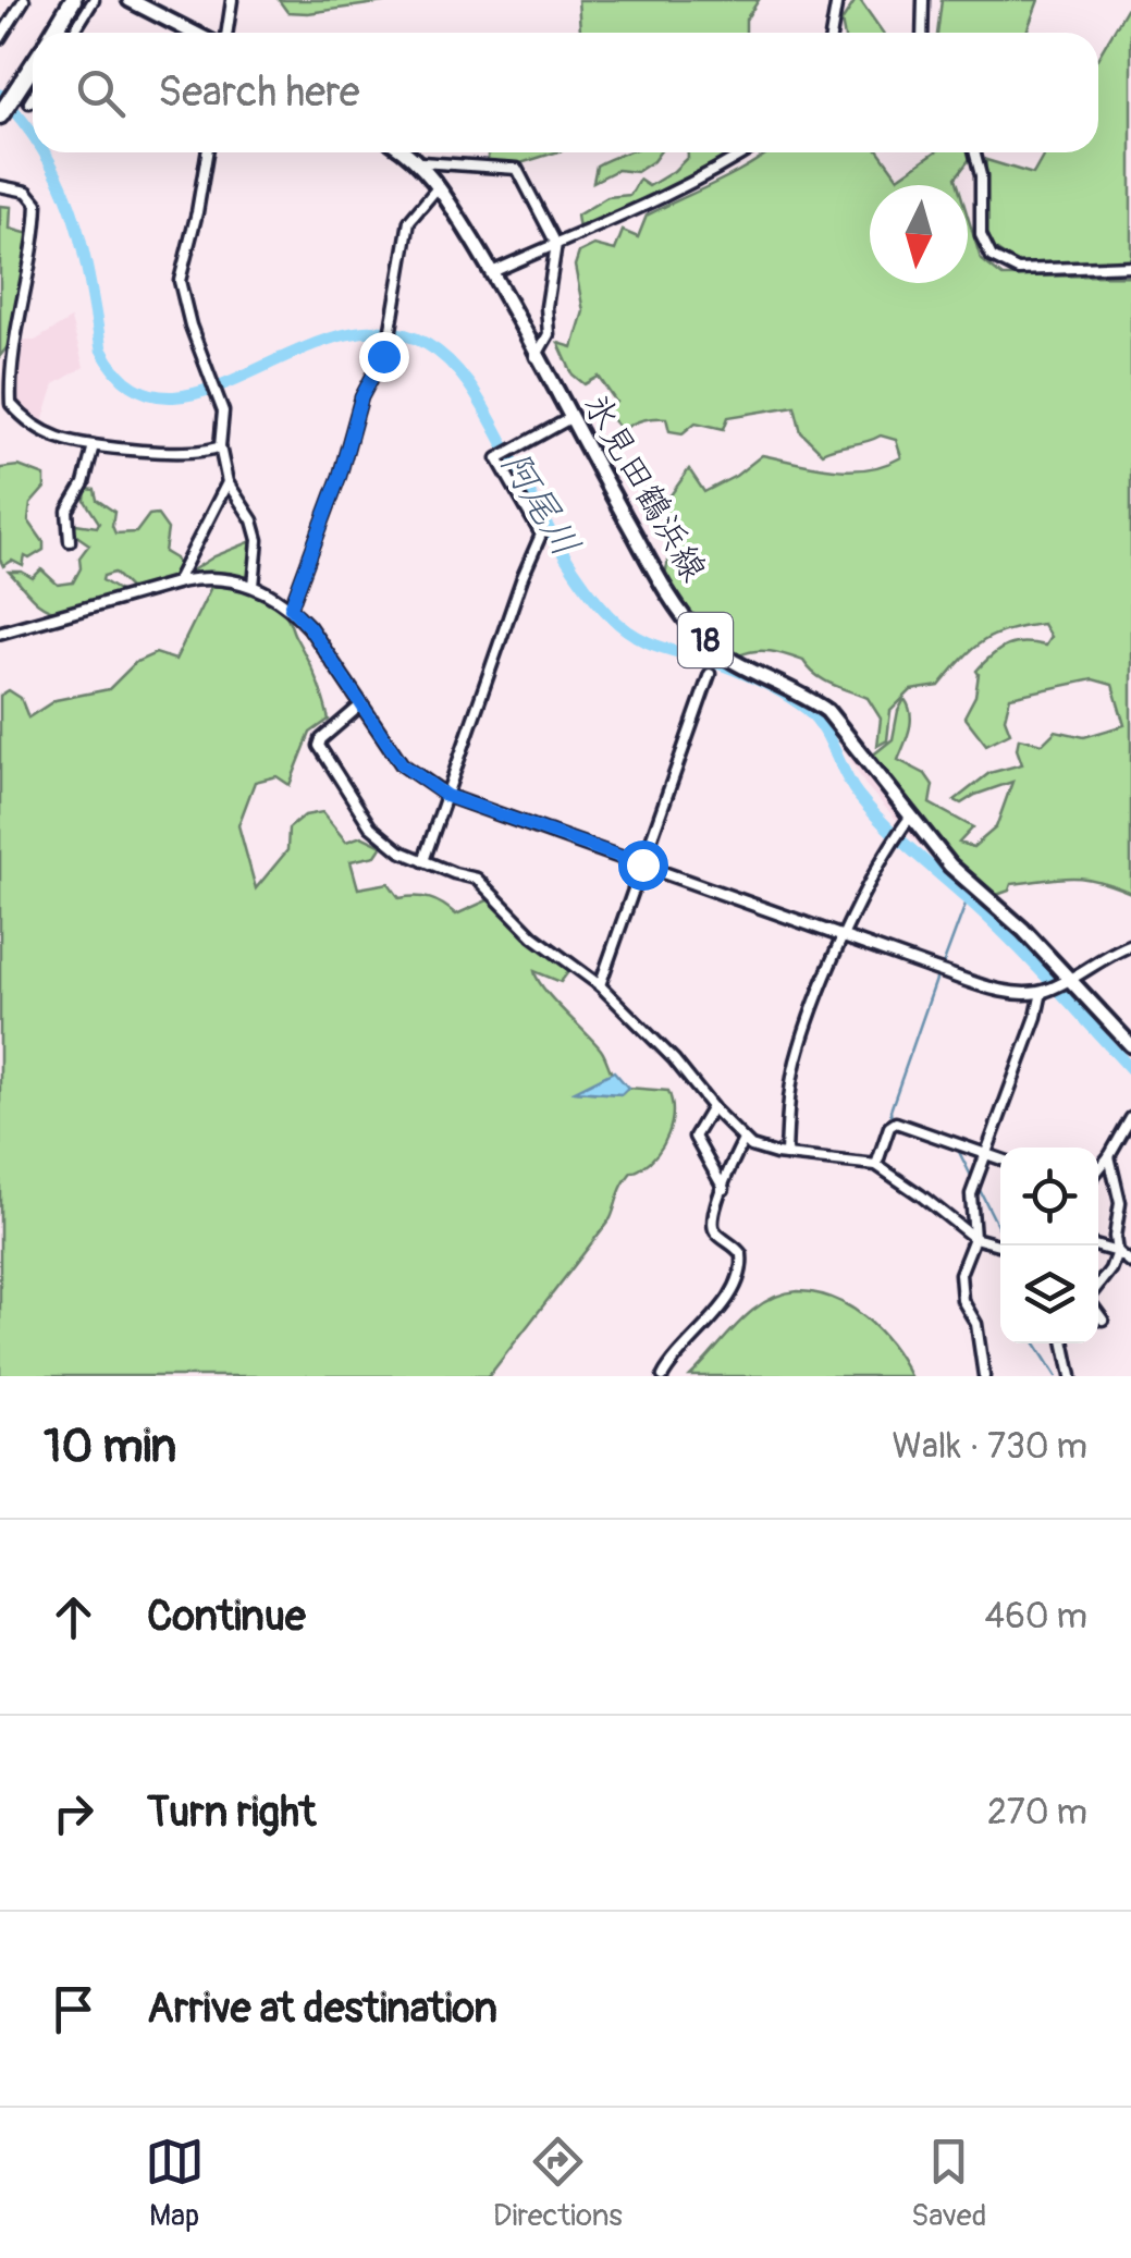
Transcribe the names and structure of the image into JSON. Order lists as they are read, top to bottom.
{
  "streets": {
    "main road": ["氷見田鶴浜線", "18"]
  },
  "water": ["阿尾川"],
  "north": "bottom",
  "page": {
    "search": "Search here",
    "heading": ["10 min", "Walk · 730 m"],
    "list": [
      ["Continue", "460 m"],
      ["Turn right", "270 m"],
      "Arrive at destination"
    ],
    "nav": ["Map", "Directions", "Saved"]
  }
}
